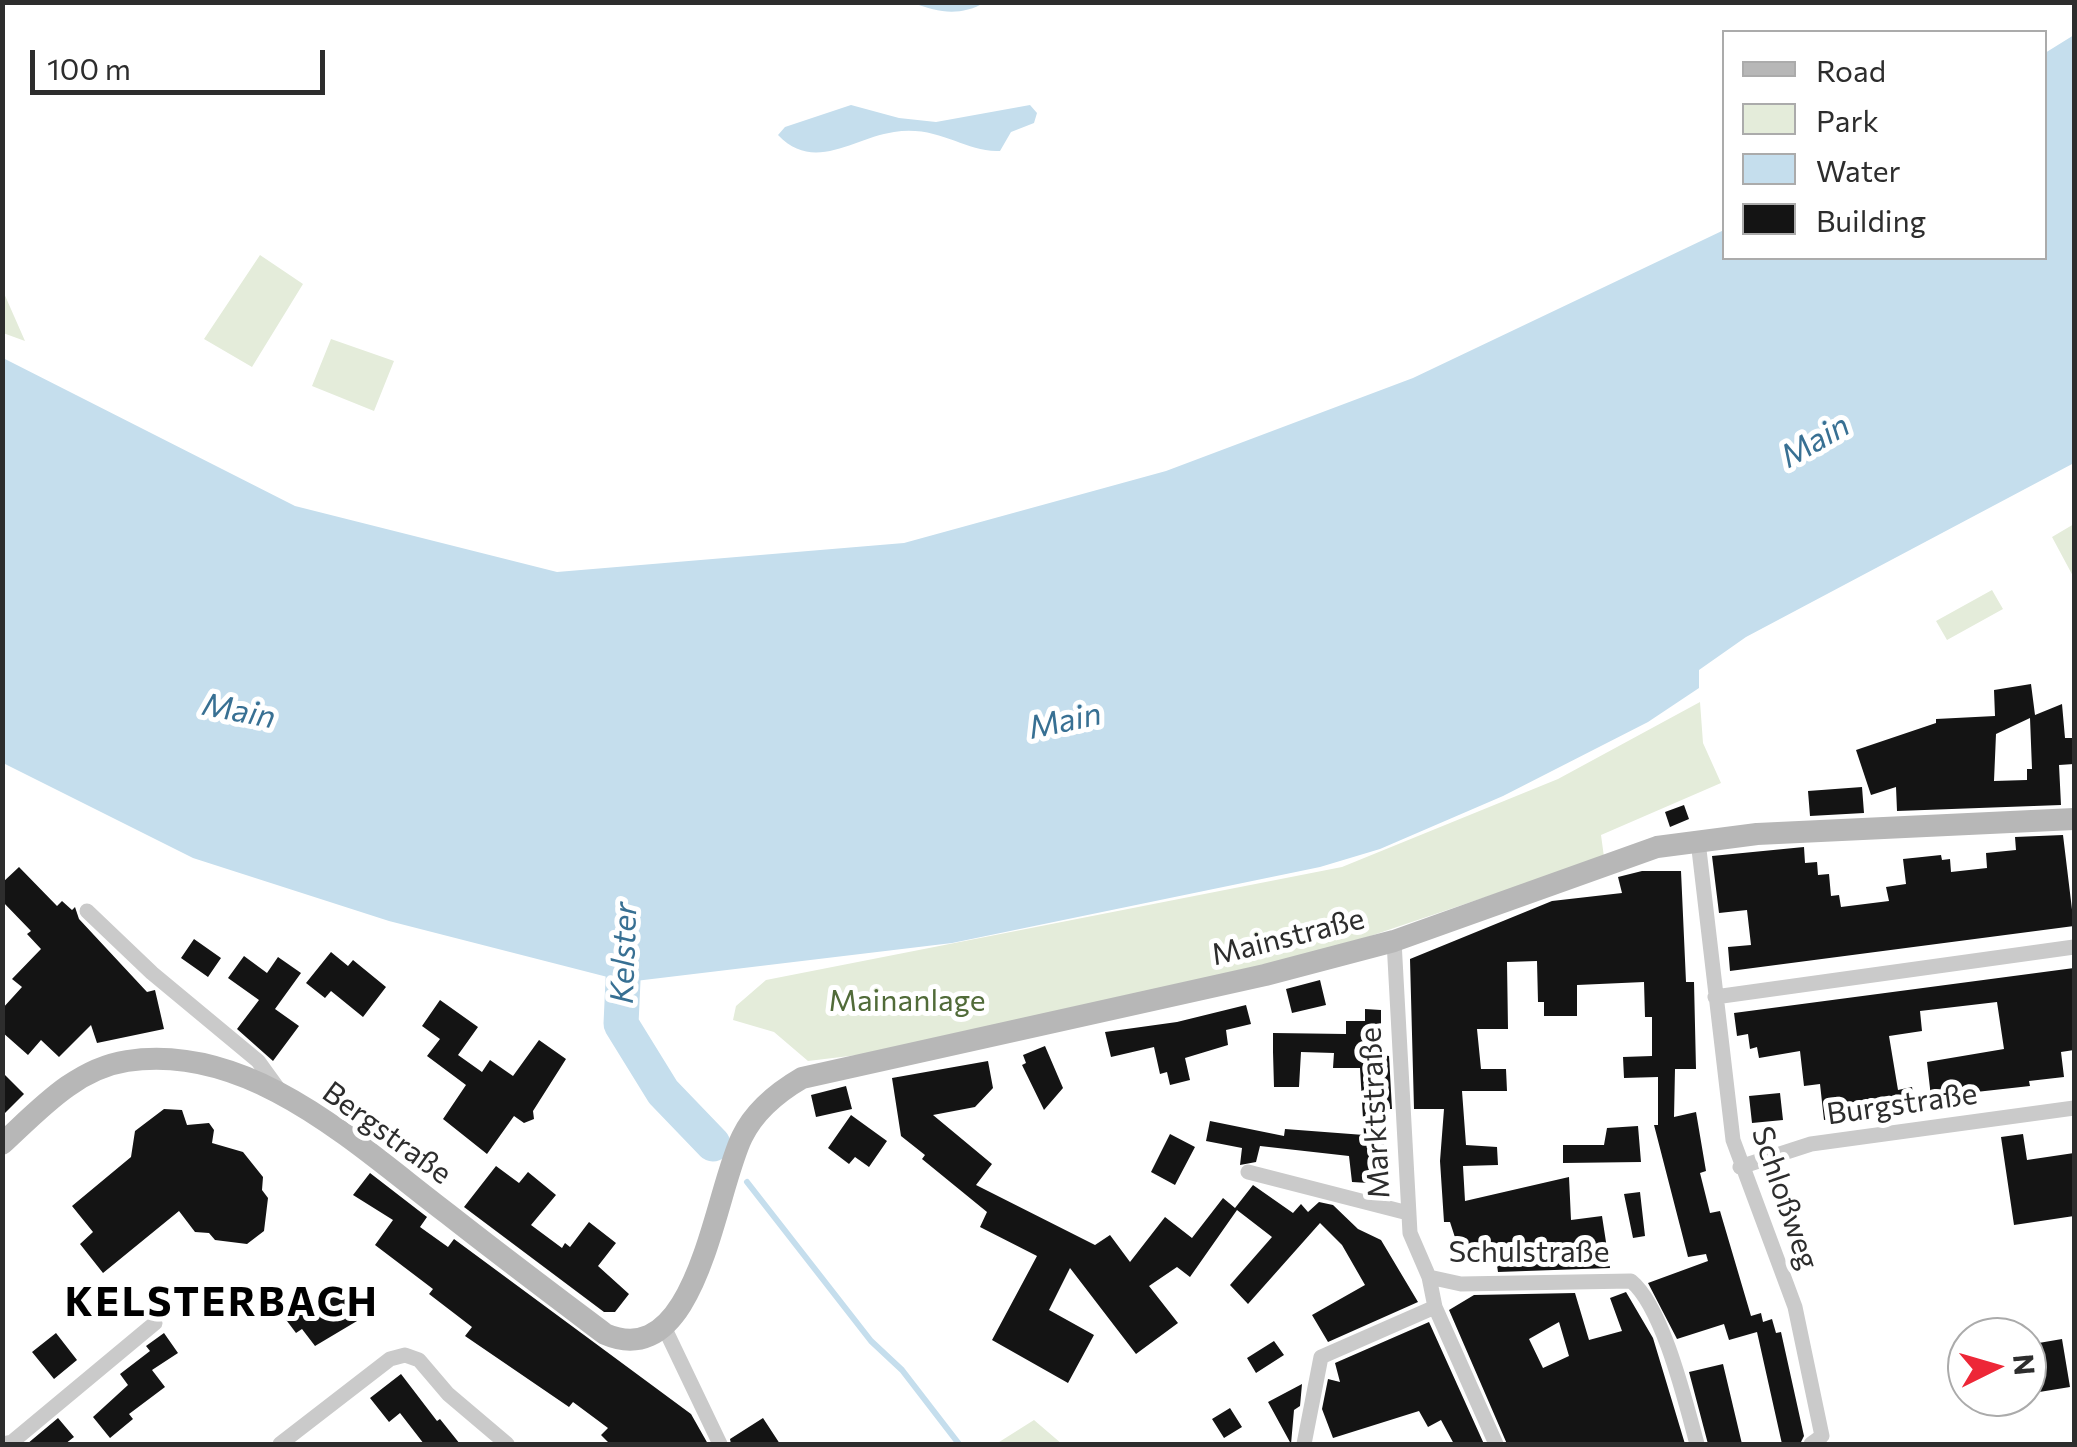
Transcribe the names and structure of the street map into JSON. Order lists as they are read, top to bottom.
{
  "streets": {
    "street": [
      "Mainstraße",
      "Burgstraße",
      "Marktstraße",
      "Bergstraße",
      "Schloßweg",
      "Schulstraße"
    ]
  },
  "crossings": [
    ["Mainstraße", "Marktstraße"],
    ["Mainstraße", "Bergstraße"],
    ["Mainstraße", "Schloßweg"],
    ["Burgstraße", "Schloßweg"],
    ["Marktstraße", "Schulstraße"]
  ],
  "districts": ["KELSTERBACH"],
  "water": ["Main", "Kelster"],
  "parks": ["Mainanlage"],
  "legend": [
    "Road",
    "Park",
    "Water",
    "Building"
  ],
  "scale_bar": "100 m",
  "north": "right"
}
